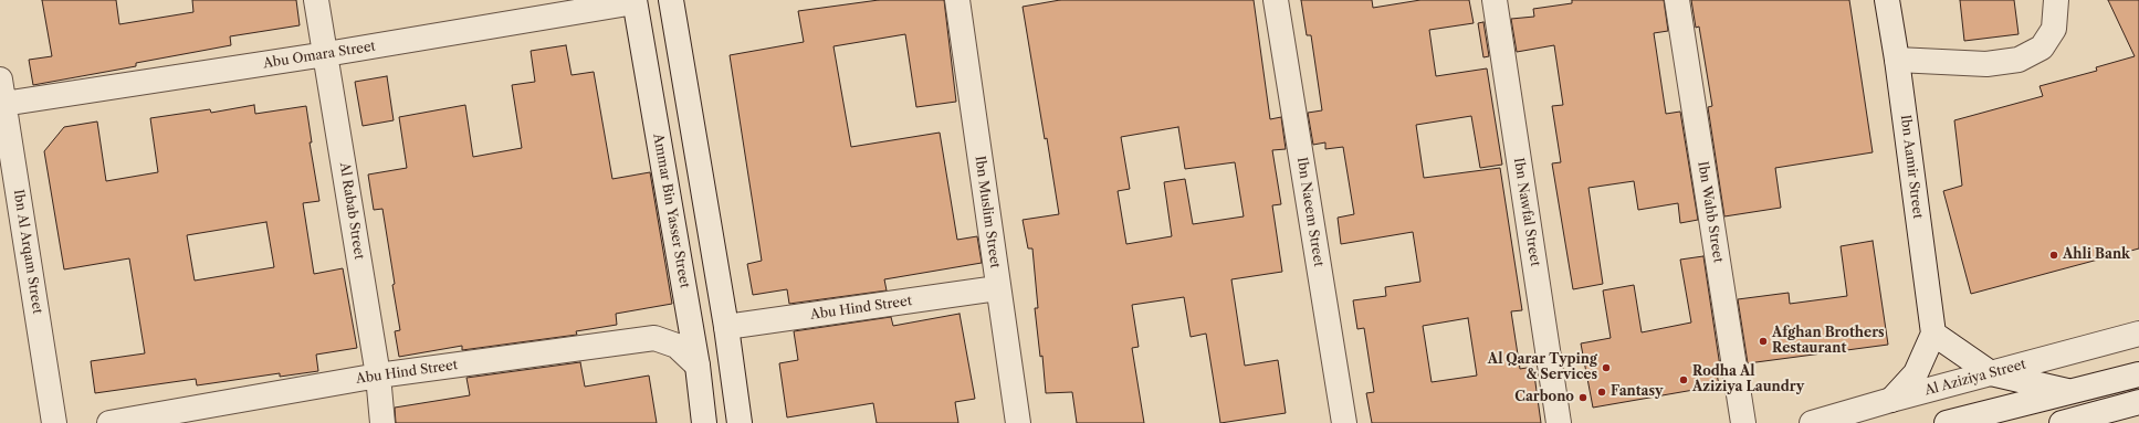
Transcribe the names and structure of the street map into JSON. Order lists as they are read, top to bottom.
{
  "streets": {
    "street": [
      "Abu Omara Street",
      "Ibn Aamir Street",
      "Al Rabab Street",
      "Ammar Bin Yasser Street",
      "Ibn Muslim Street",
      "Ibn Naeem Street",
      "Ibn Nawfal Street",
      "Ibn Wahb Street",
      "Ibn Al Arqam Street",
      "Abu Hind Street",
      "Al Aziziya Street"
    ]
  },
  "crossings": [
    ["Abu Omara Street", "Al Rabab Street"],
    ["Abu Omara Street", "Ammar Bin Yasser Street"],
    ["Abu Omara Street", "Ibn Al Arqam Street"],
    ["Al Rabab Street", "Abu Hind Street"],
    ["Ammar Bin Yasser Street", "Abu Hind Street"],
    ["Ibn Muslim Street", "Abu Hind Street"]
  ],
  "places": [
    "Ahli Bank",
    "Afghan Brothers Restaurant",
    "Al Qarar Typing & Services",
    "Rodha Al Aziziya Laundry",
    "Fantasy",
    "Carbono"
  ]
}
